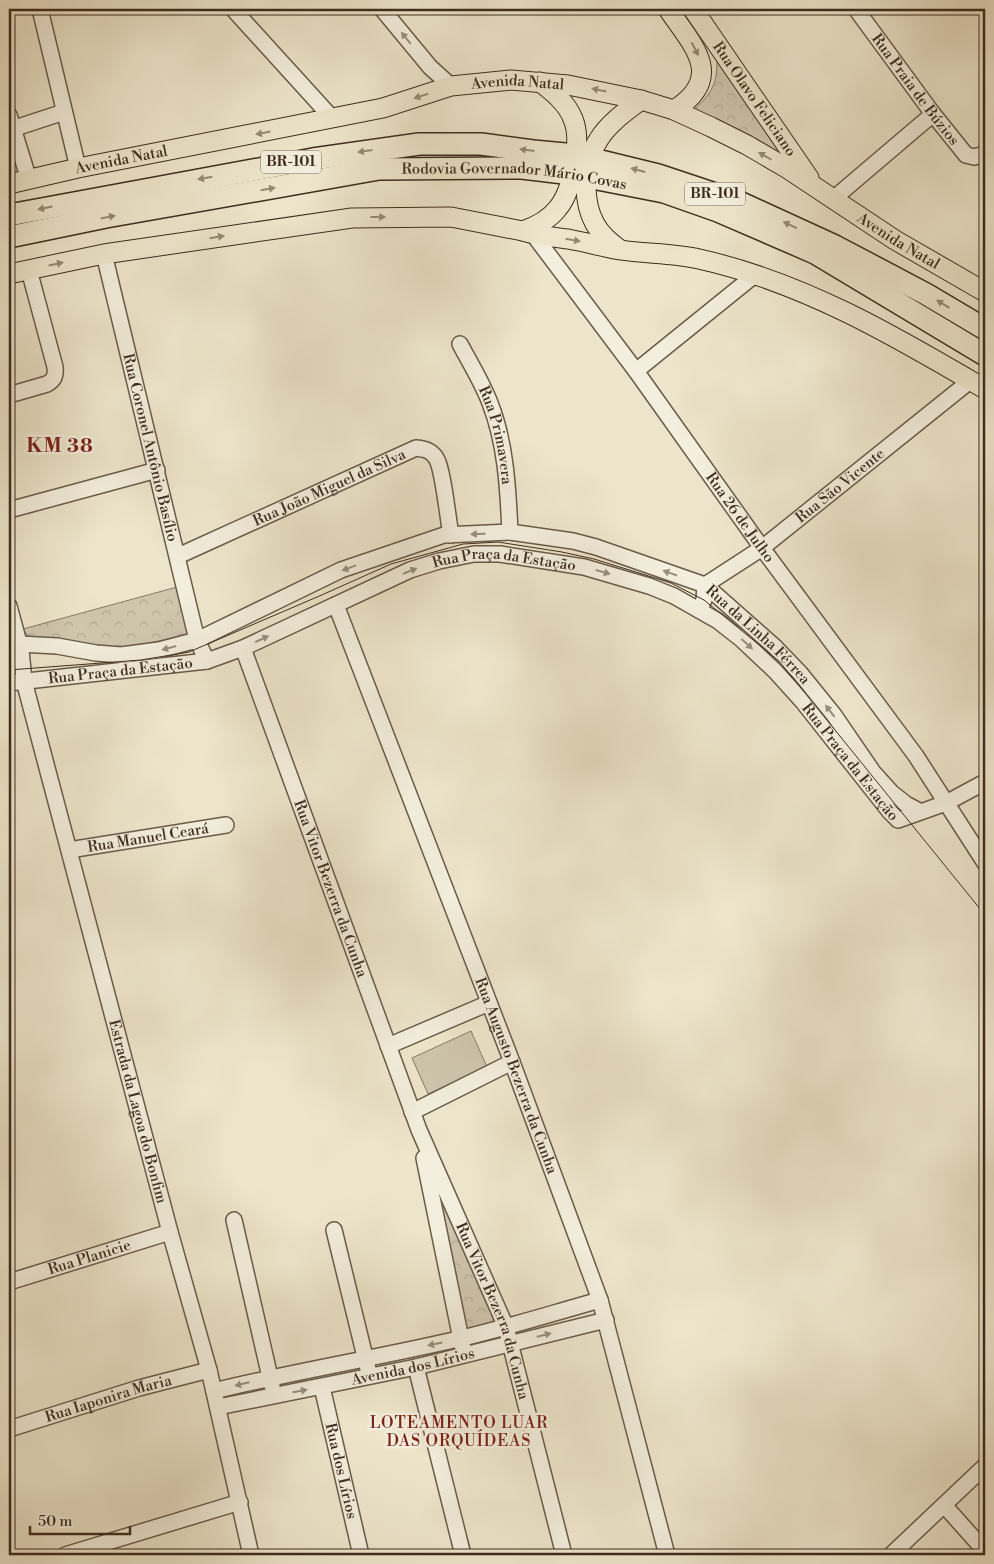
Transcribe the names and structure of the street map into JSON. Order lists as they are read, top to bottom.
{
  "streets": {
    "highway": ["BR-101", "Rodovia Governador Mário Covas"],
    "main road": ["Avenida Natal", "Rua Olavo Feliciano"],
    "street": [
      "Rua Praia de Búzios",
      "Rua Primavera",
      "Rua Coronel Antônio Basílio",
      "Rua São Vicente",
      "Rua João Miguel da Silva",
      "Rua 26 de Julho",
      "Rua Praça da Estação",
      "Rua da Linha Férrea",
      "Rua Manuel Ceará",
      "Rua Vitor Bezerra da Cunha",
      "Rua Augusto Bezerra da Cunha",
      "Estrada da Lagoa do Bonfim",
      "Rua Planicie",
      "Avenida dos Lírios",
      "Rua Iaponira Maria",
      "Rua dos Lírios"
    ]
  },
  "crossings": [
    ["Avenida Natal", "Rua Olavo Feliciano"],
    ["Rua Primavera", "Rua da Linha Férrea"],
    ["Rua Coronel Antônio Basílio", "Rua João Miguel da Silva"],
    ["Rua Coronel Antônio Basílio", "Rua Praça da Estação"],
    ["Rua São Vicente", "Rua 26 de Julho"],
    ["Rua São Vicente", "Rua da Linha Férrea"],
    ["Rua João Miguel da Silva", "Rua Praça da Estação"],
    ["Rua João Miguel da Silva", "Rua da Linha Férrea"],
    ["Rua Praça da Estação", "Rua da Linha Férrea"],
    ["Rua Praça da Estação", "Rua Vitor Bezerra da Cunha"],
    ["Rua Praça da Estação", "Rua Augusto Bezerra da Cunha"],
    ["Rua Praça da Estação", "Estrada da Lagoa do Bonfim"],
    ["Rua Manuel Ceará", "Estrada da Lagoa do Bonfim"],
    ["Rua Vitor Bezerra da Cunha", "Avenida dos Lírios"],
    ["Rua Augusto Bezerra da Cunha", "Avenida dos Lírios"],
    ["Estrada da Lagoa do Bonfim", "Rua Planicie"],
    ["Estrada da Lagoa do Bonfim", "Avenida dos Lírios"],
    ["Estrada da Lagoa do Bonfim", "Rua Iaponira Maria"],
    ["Avenida dos Lírios", "Rua dos Lírios"]
  ],
  "one_way": ["Rua da Linha Férrea"],
  "districts": ["KM 38", "LOTEAMENTO LUAR DAS ORQUÍDEAS"],
  "scale_bar": "50 m"
}
